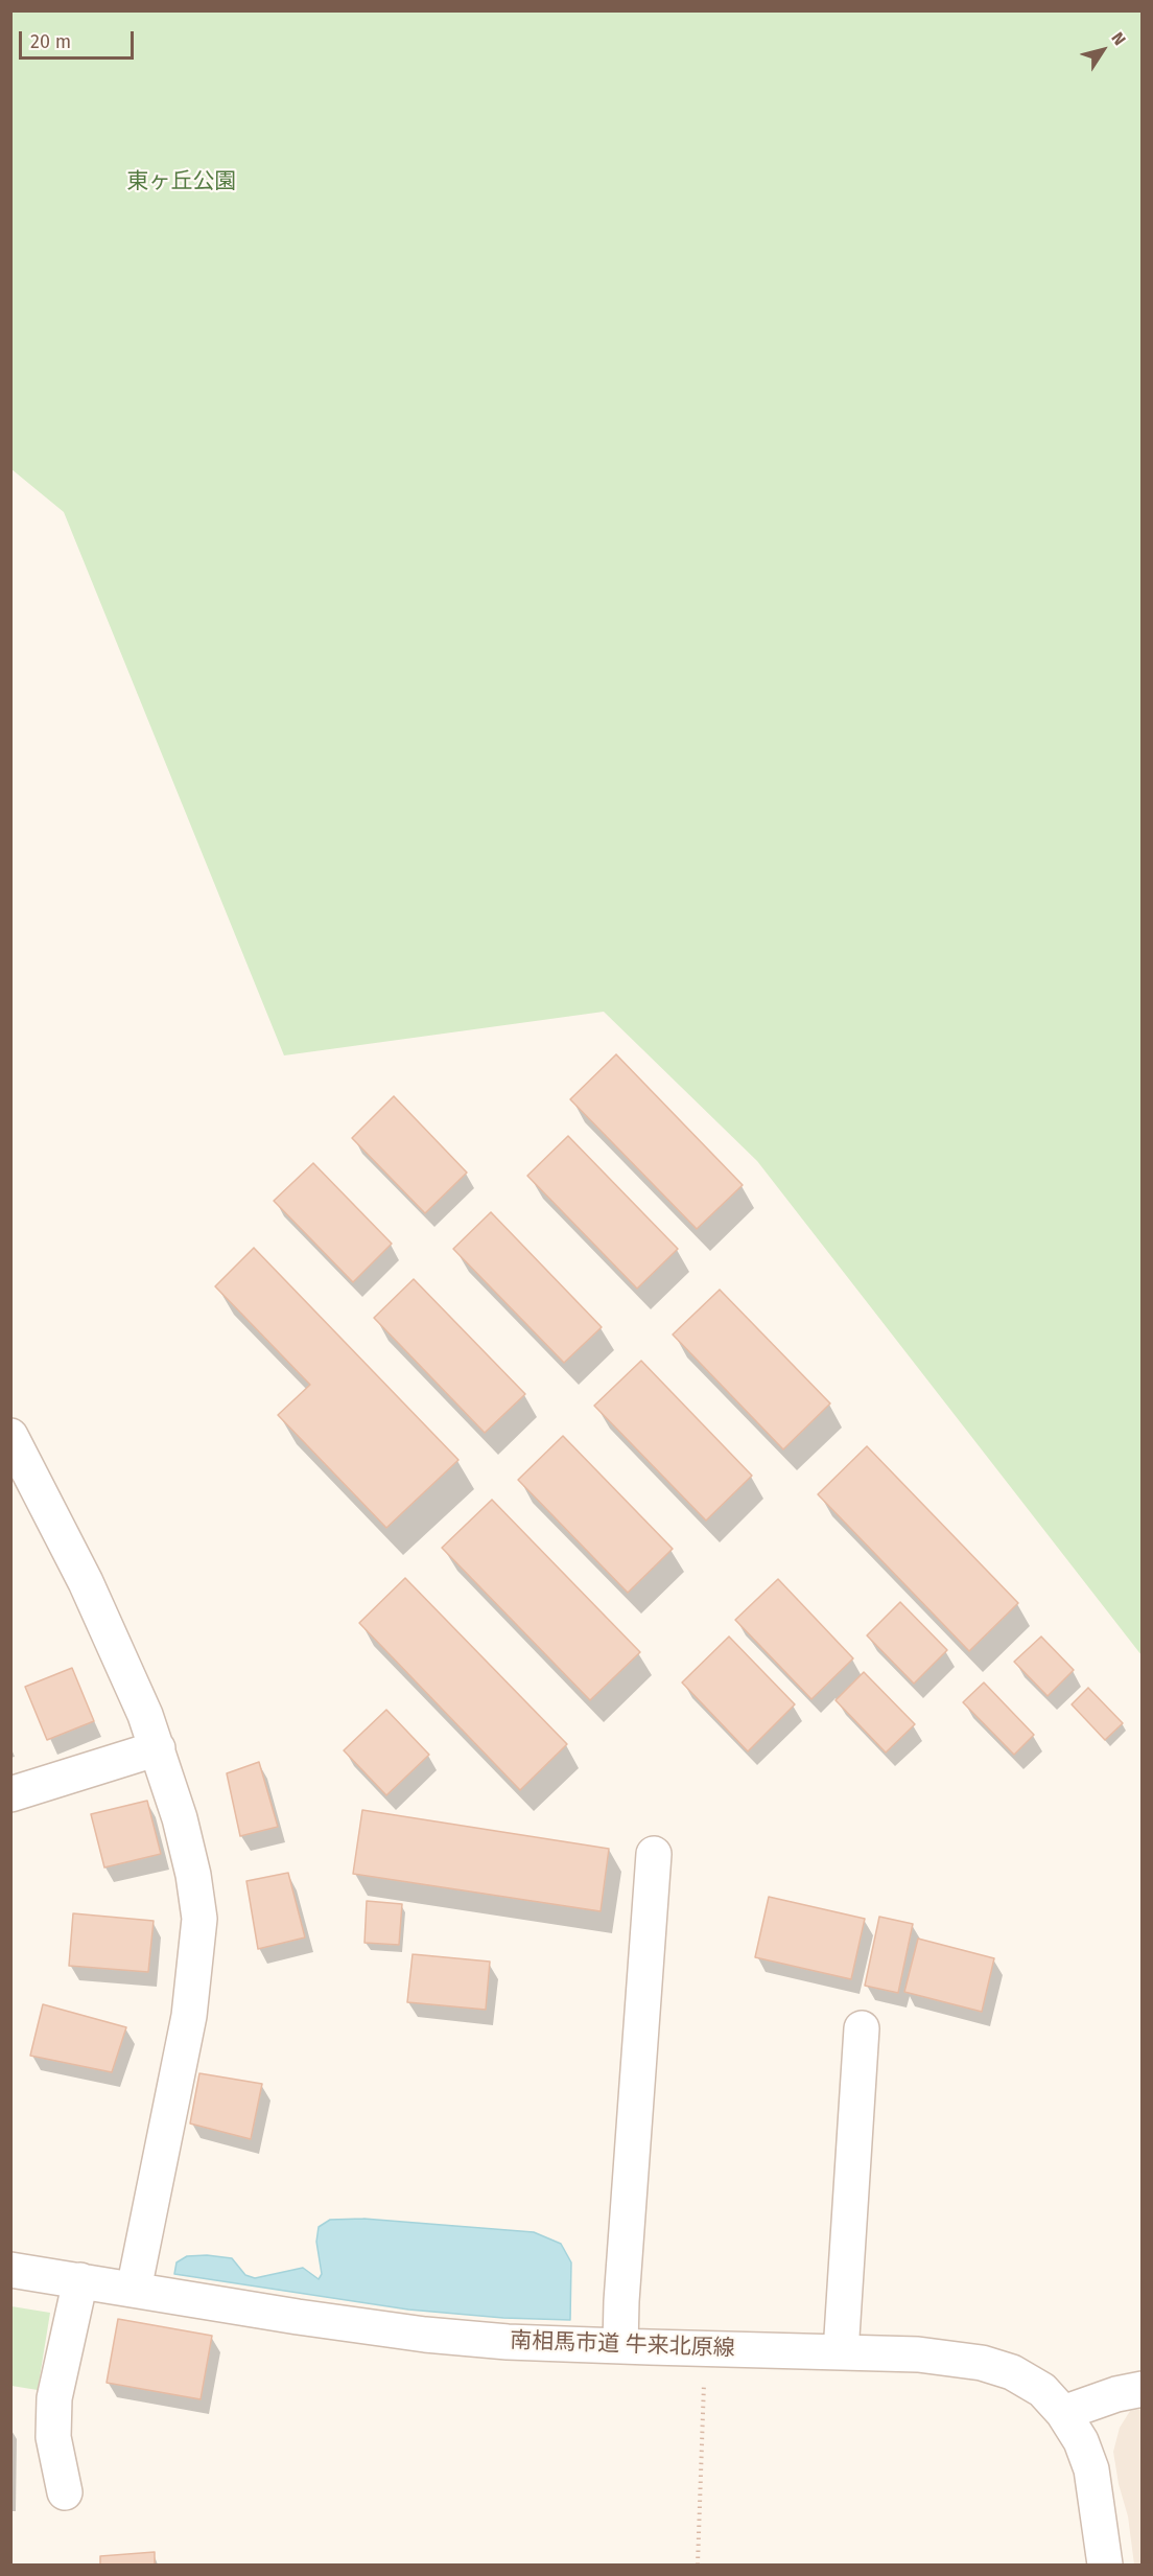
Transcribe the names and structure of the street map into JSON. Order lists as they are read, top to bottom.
{
  "streets": {
    "street": ["南相馬市道 牛来北原線"]
  },
  "parks": ["東ヶ丘公園"],
  "scale_bar": "20 m",
  "north": "top right"
}
